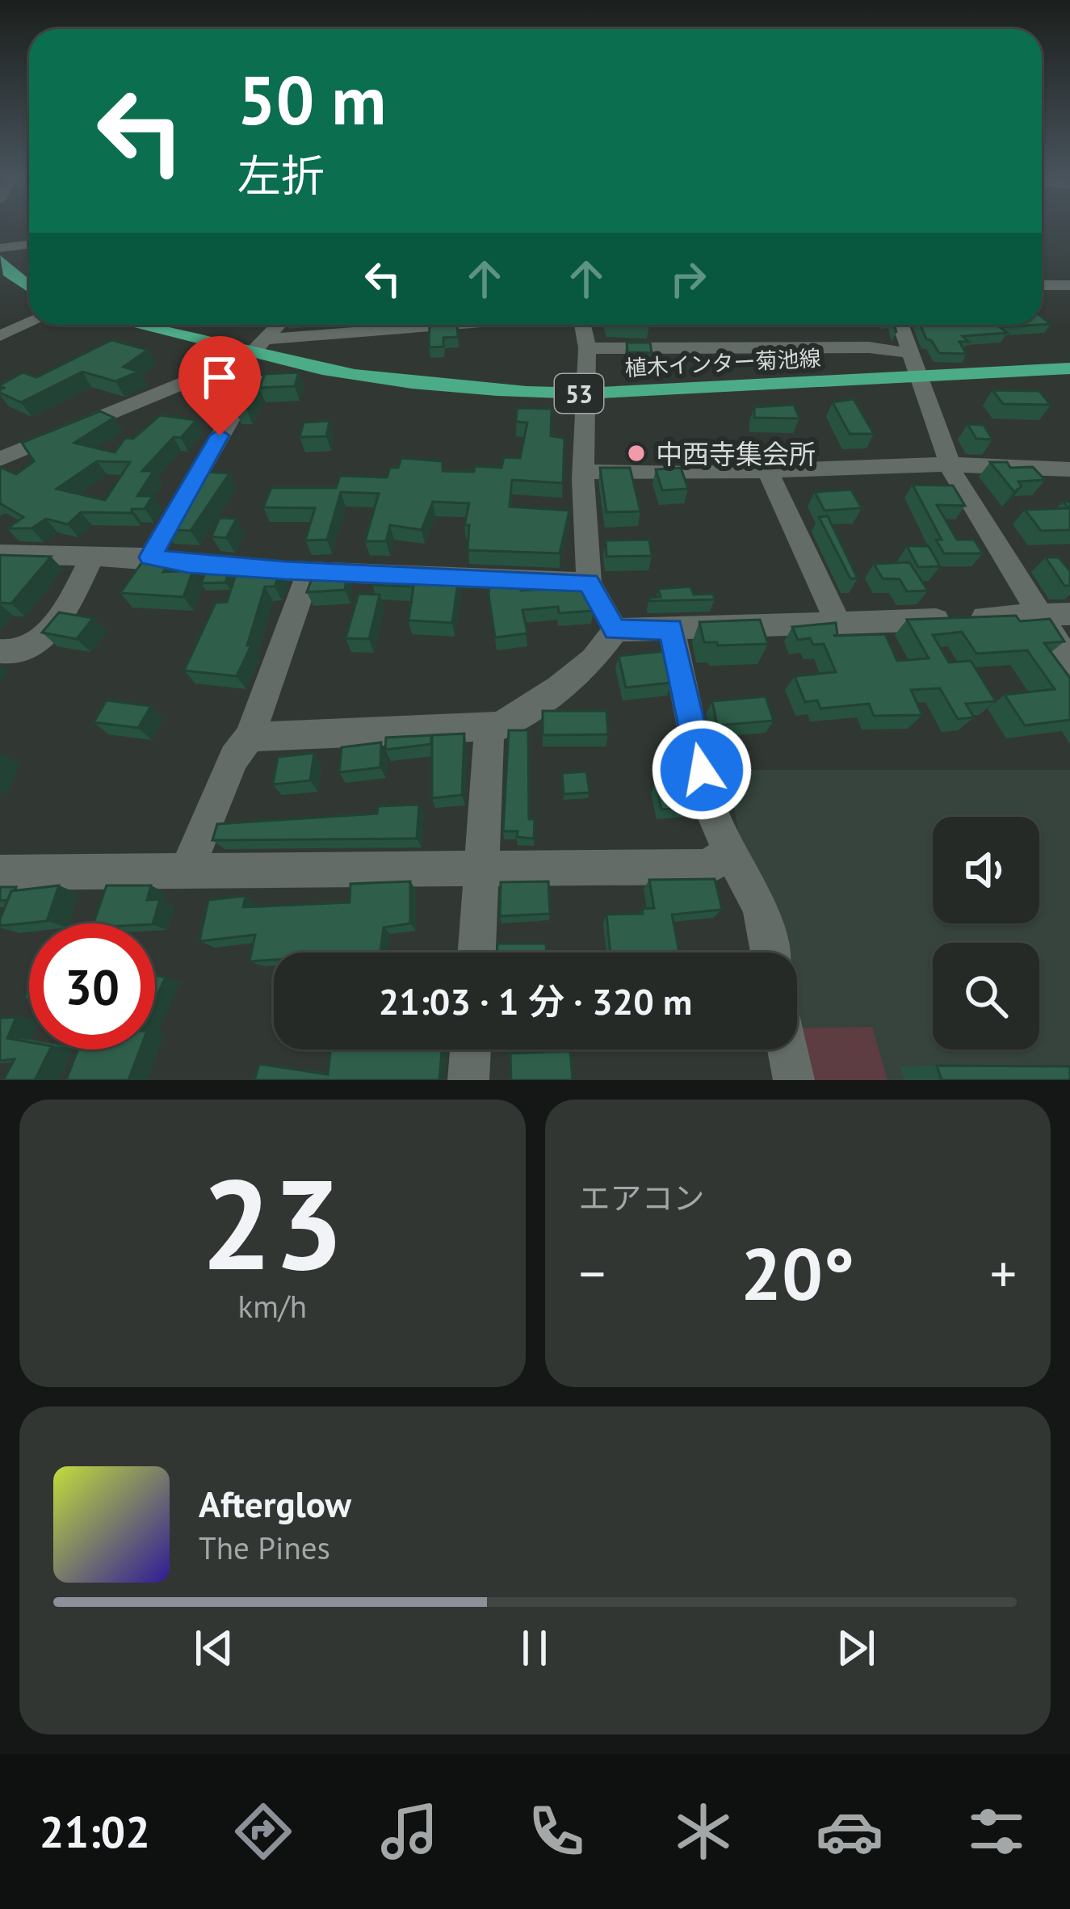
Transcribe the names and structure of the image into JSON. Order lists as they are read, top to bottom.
{
  "streets": {
    "main road": ["植木インター菊池線", "53"]
  },
  "places": ["中西寺集会所"],
  "page": {
    "turn": ["50 m", "左折"],
    "limit": "30",
    "trip": "21:03 · 1 分 · 320 m",
    "tile": [
      ["23", "km/h"],
      "エアコン"
    ],
    "heat": ["−", "20°", "+"],
    "song": ["Afterglow", "The Pines"],
    "tabs": "21:02"
  }
}
